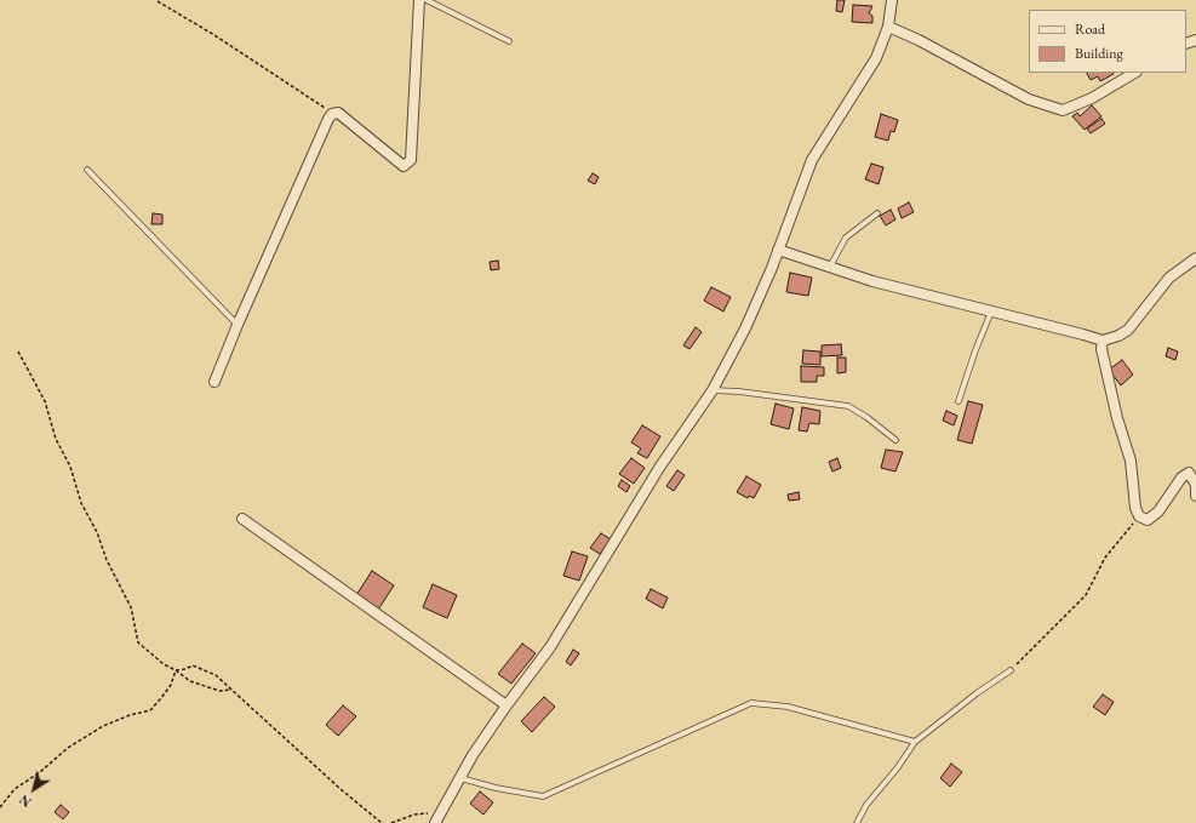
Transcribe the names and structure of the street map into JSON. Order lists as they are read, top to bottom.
{
  "legend": ["Road", "Building"],
  "north": "bottom left"
}
